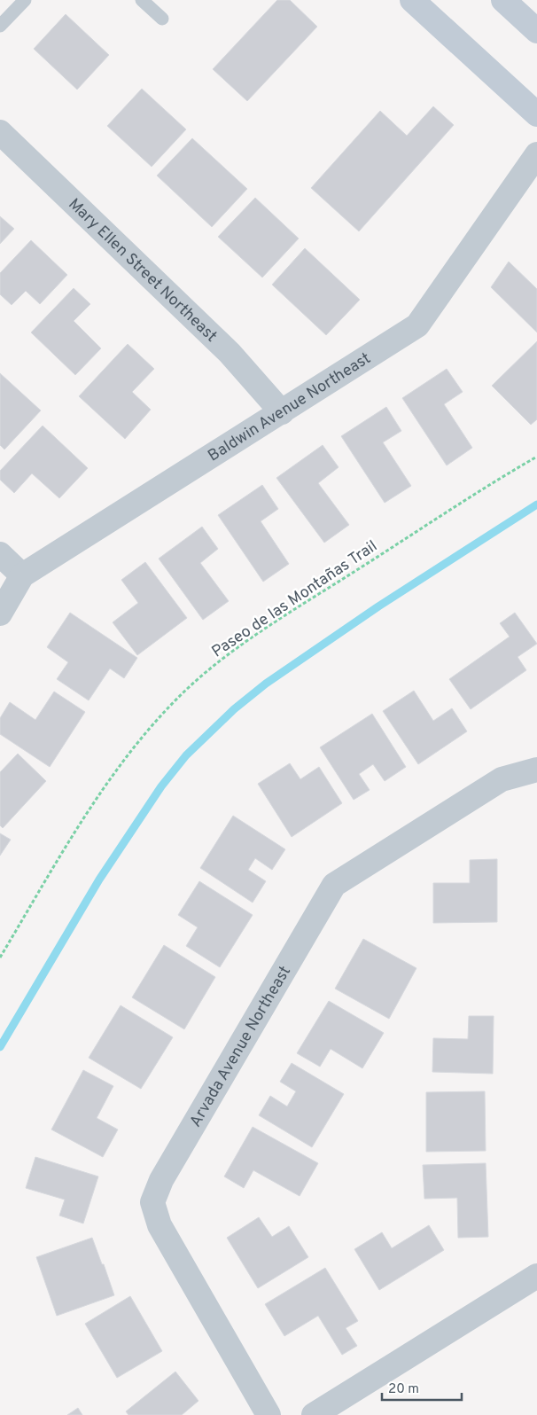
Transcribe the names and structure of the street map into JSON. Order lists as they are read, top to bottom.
{
  "streets": {
    "street": ["Mary Ellen Street Northeast", "Baldwin Avenue Northeast", "Arvada Avenue Northeast"],
    "path": ["Paseo de las Montañas Trail"]
  },
  "crossings": [
    ["Mary Ellen Street Northeast", "Baldwin Avenue Northeast"]
  ],
  "scale_bar": "20 m"
}
